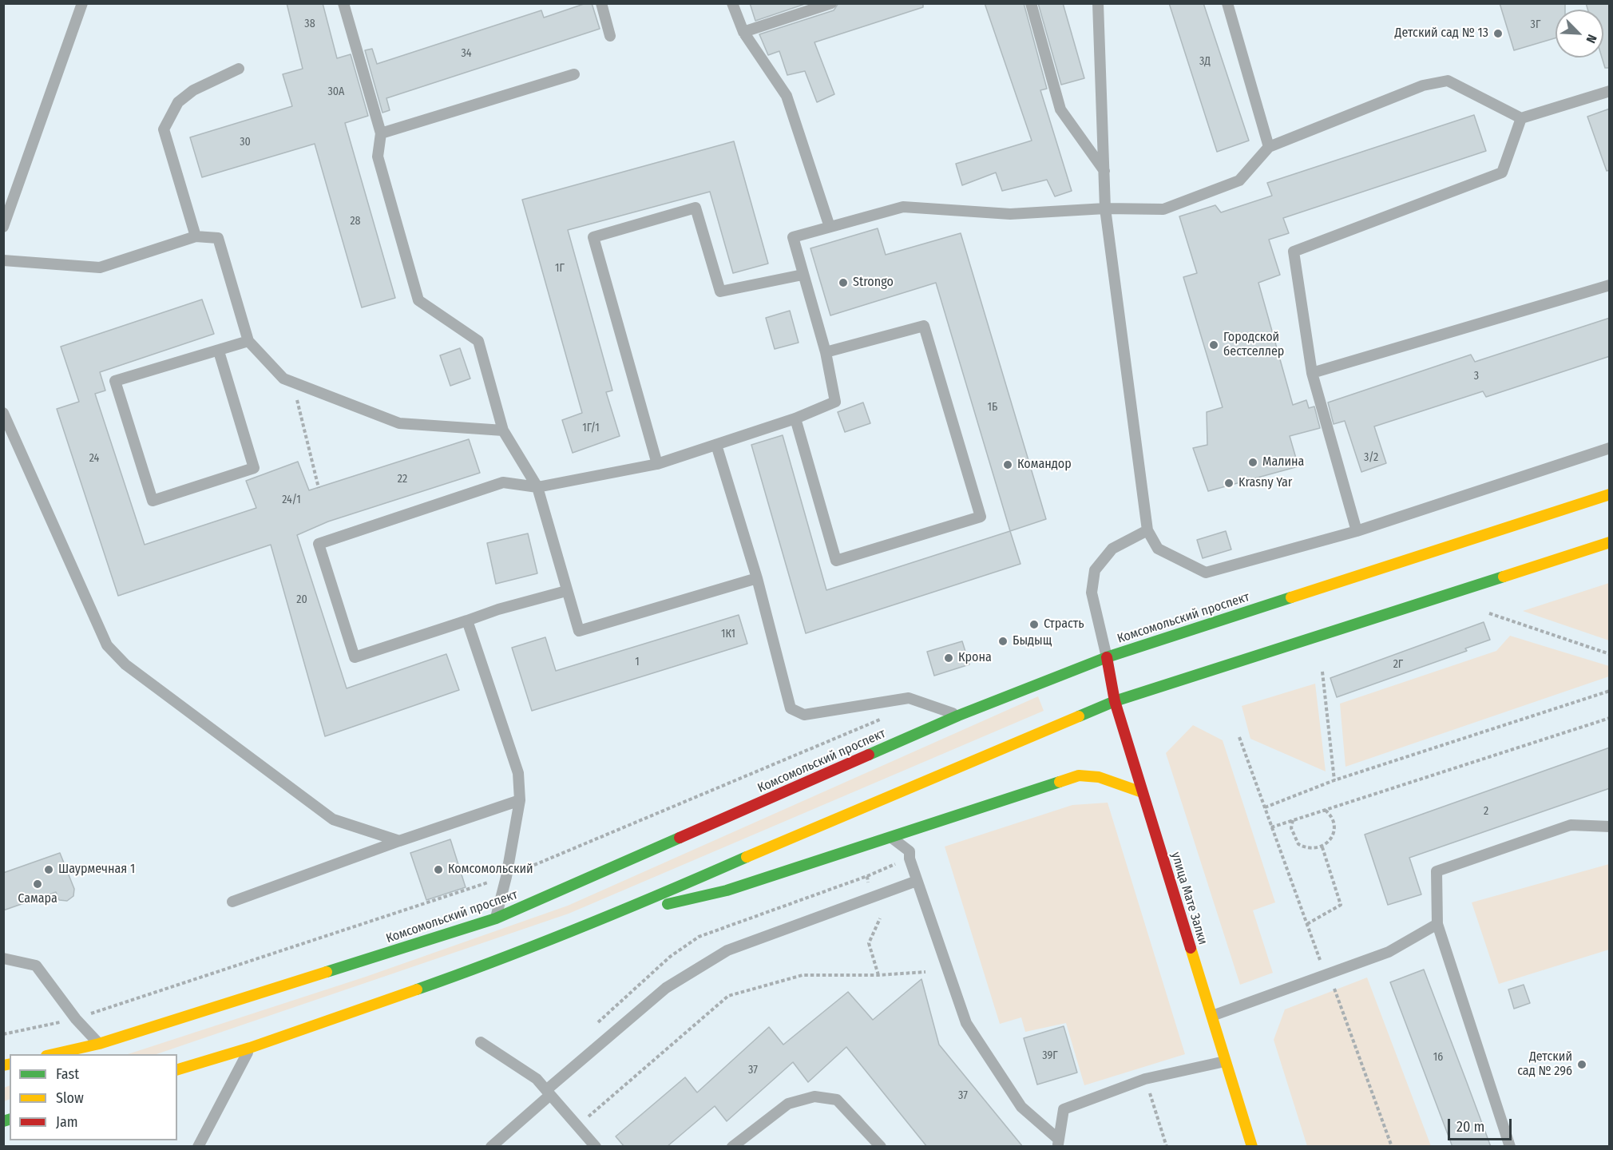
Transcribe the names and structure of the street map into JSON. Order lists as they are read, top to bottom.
{
  "streets": {
    "main road": ["Комсомольский проспект", "улица Мате Залки"]
  },
  "crossings": [
    ["Комсомольский проспект", "улица Мате Залки"]
  ],
  "places": [
    "Детский сад № 13",
    "Strongo",
    "Городской бестселлер",
    "Малина",
    "Командор",
    "Krasny Yar",
    "Страсть",
    "Быдыщ",
    "Крона",
    "Шаурмечная 1",
    "Комсомольский",
    "Самара",
    "Детский сад № 296"
  ],
  "house_numbers": [
    "38",
    "3Г",
    "34",
    "3Д",
    "30А",
    "30",
    "28",
    "1Г",
    "3",
    "1Б",
    "1Г/1",
    "3/2",
    "24",
    "22",
    "24/1",
    "20",
    "1К1",
    "1",
    "2Г",
    "2",
    "39Г",
    "16",
    "37",
    "37"
  ],
  "legend": ["Fast", "Slow", "Jam"],
  "scale_bar": "20 m",
  "north": "bottom right"
}
